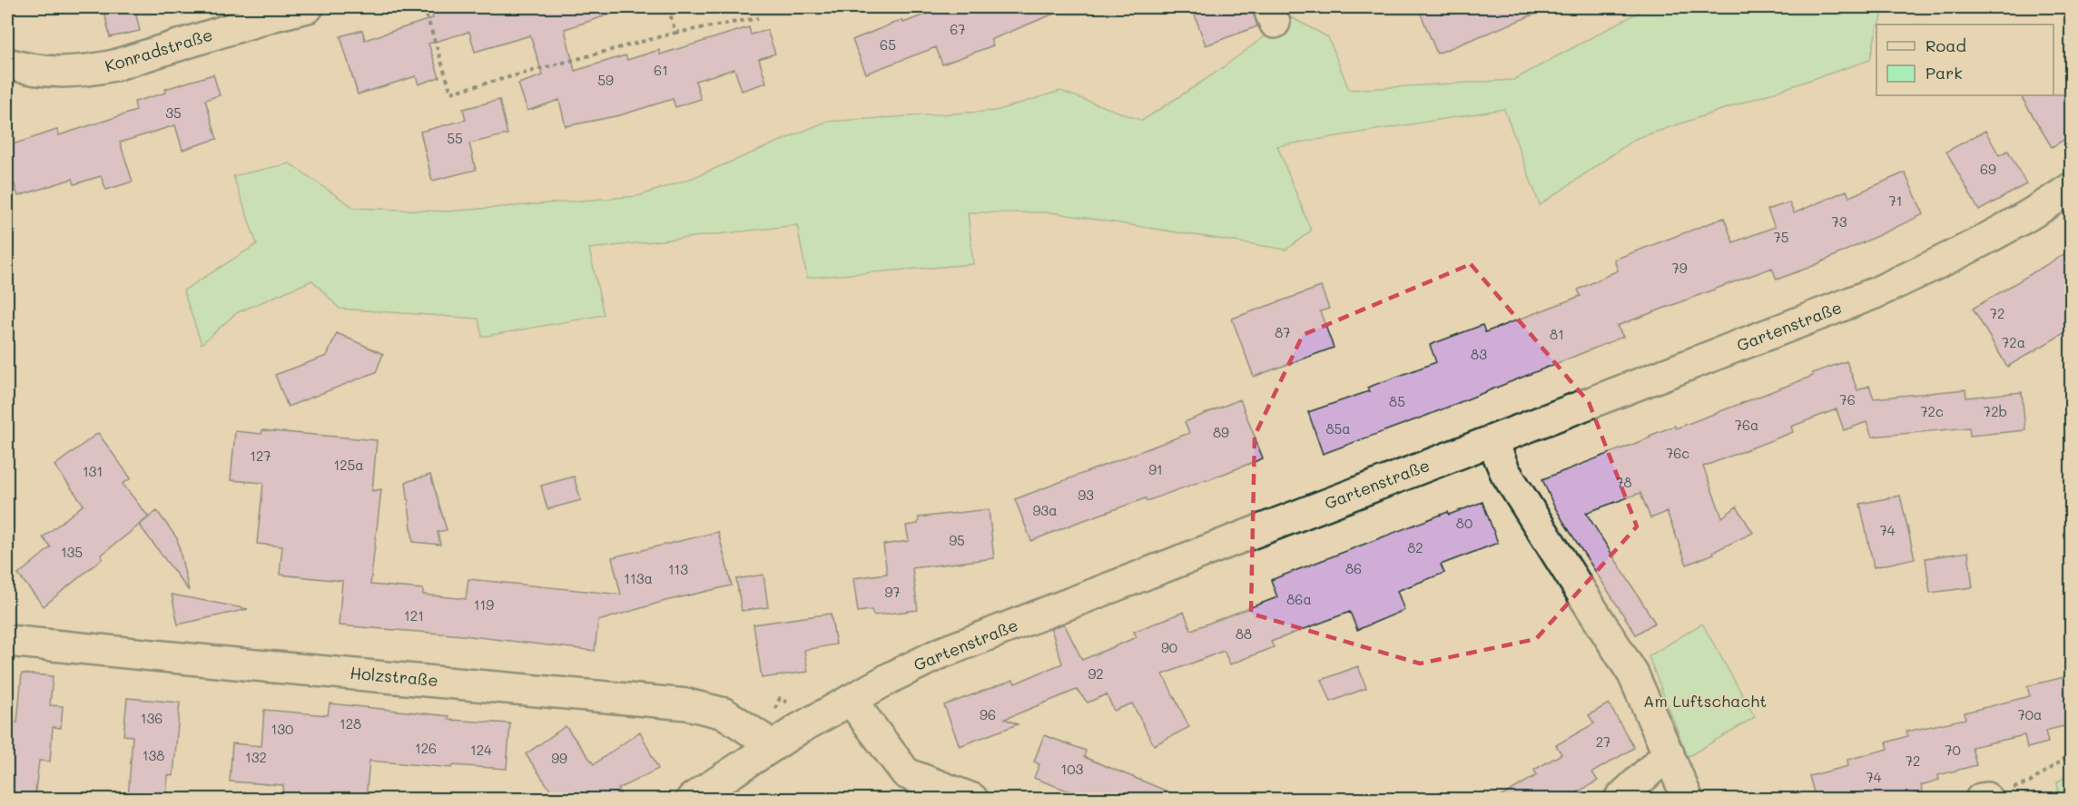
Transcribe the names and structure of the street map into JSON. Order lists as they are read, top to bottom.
{
  "streets": {
    "street": ["Konradstraße", "Gartenstraße", "Holzstraße"]
  },
  "crossings": [
    ["Gartenstraße", "Holzstraße"]
  ],
  "parks": ["Am Luftschacht"],
  "house_numbers": [
    "67",
    "65",
    "61",
    "59",
    "35",
    "55",
    "69",
    "71",
    "73",
    "75",
    "79",
    "72",
    "87",
    "81",
    "72a",
    "83",
    "76",
    "85",
    "72c",
    "72b",
    "76a",
    "85a",
    "89",
    "76c",
    "127",
    "125a",
    "91",
    "131",
    "78",
    "93",
    "93a",
    "80",
    "74",
    "95",
    "82",
    "135",
    "86",
    "113",
    "113a",
    "97",
    "86a",
    "119",
    "121",
    "88",
    "90",
    "92",
    "96",
    "70a",
    "136",
    "128",
    "130",
    "27",
    "126",
    "124",
    "70",
    "138",
    "132",
    "99",
    "72",
    "103",
    "74"
  ],
  "legend": ["Road", "Park"]
}
